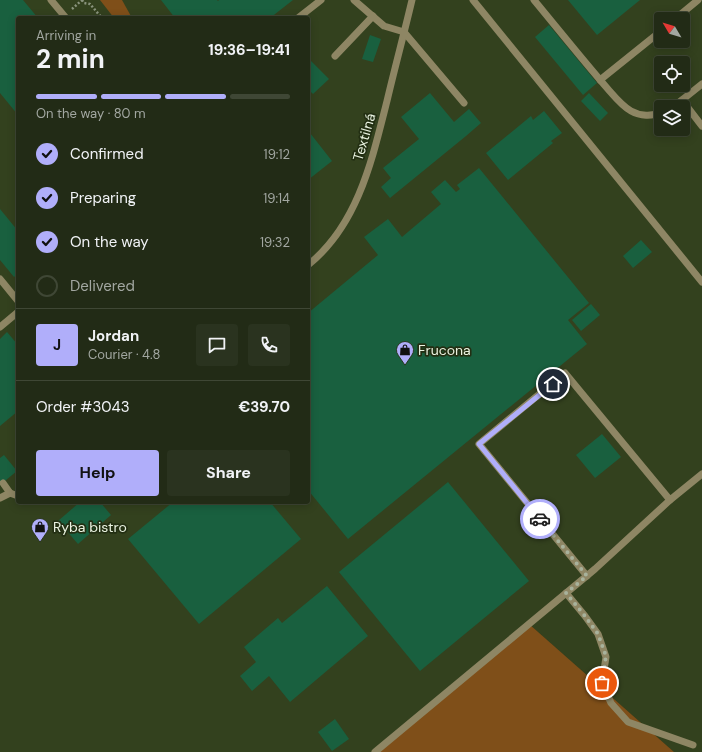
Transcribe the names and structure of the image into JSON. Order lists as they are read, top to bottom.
{
  "streets": {
    "lane": ["Textilná"]
  },
  "places": {
    "shop": ["Frucona", "Ryba bistro"]
  },
  "north": "top left",
  "page": {
    "heading": ["2 min", "Arriving in", "19:36–19:41"],
    "panel": [
      "Jordan",
      "Courier · 4.8",
      "Order #3043",
      "€39.70"
    ],
    "bar": "On the way · 80 m",
    "list": [
      ["Confirmed", "19:12"],
      ["Preparing", "19:14"],
      ["On the way", "19:32"],
      "Delivered"
    ],
    "round": "J",
    "buttons": ["Help", "Share"]
  }
}
